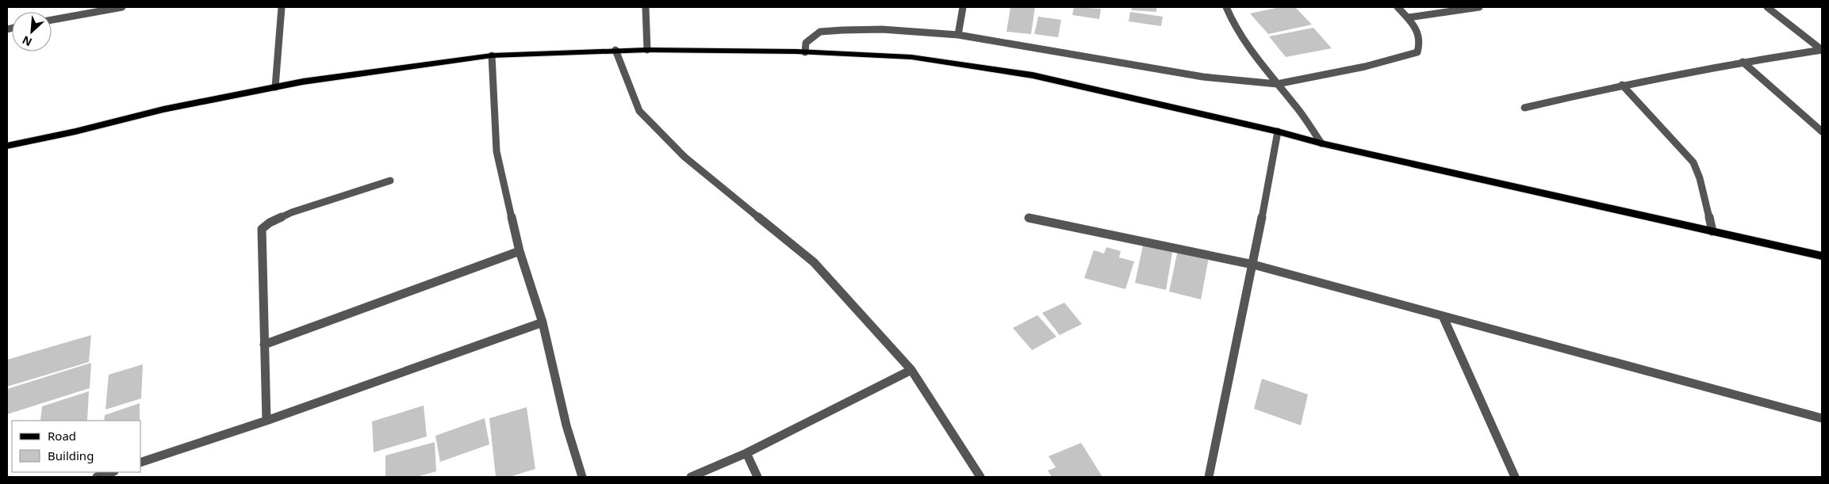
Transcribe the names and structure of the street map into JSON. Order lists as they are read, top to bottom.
{
  "legend": ["Road", "Building"],
  "north": "bottom left"
}
